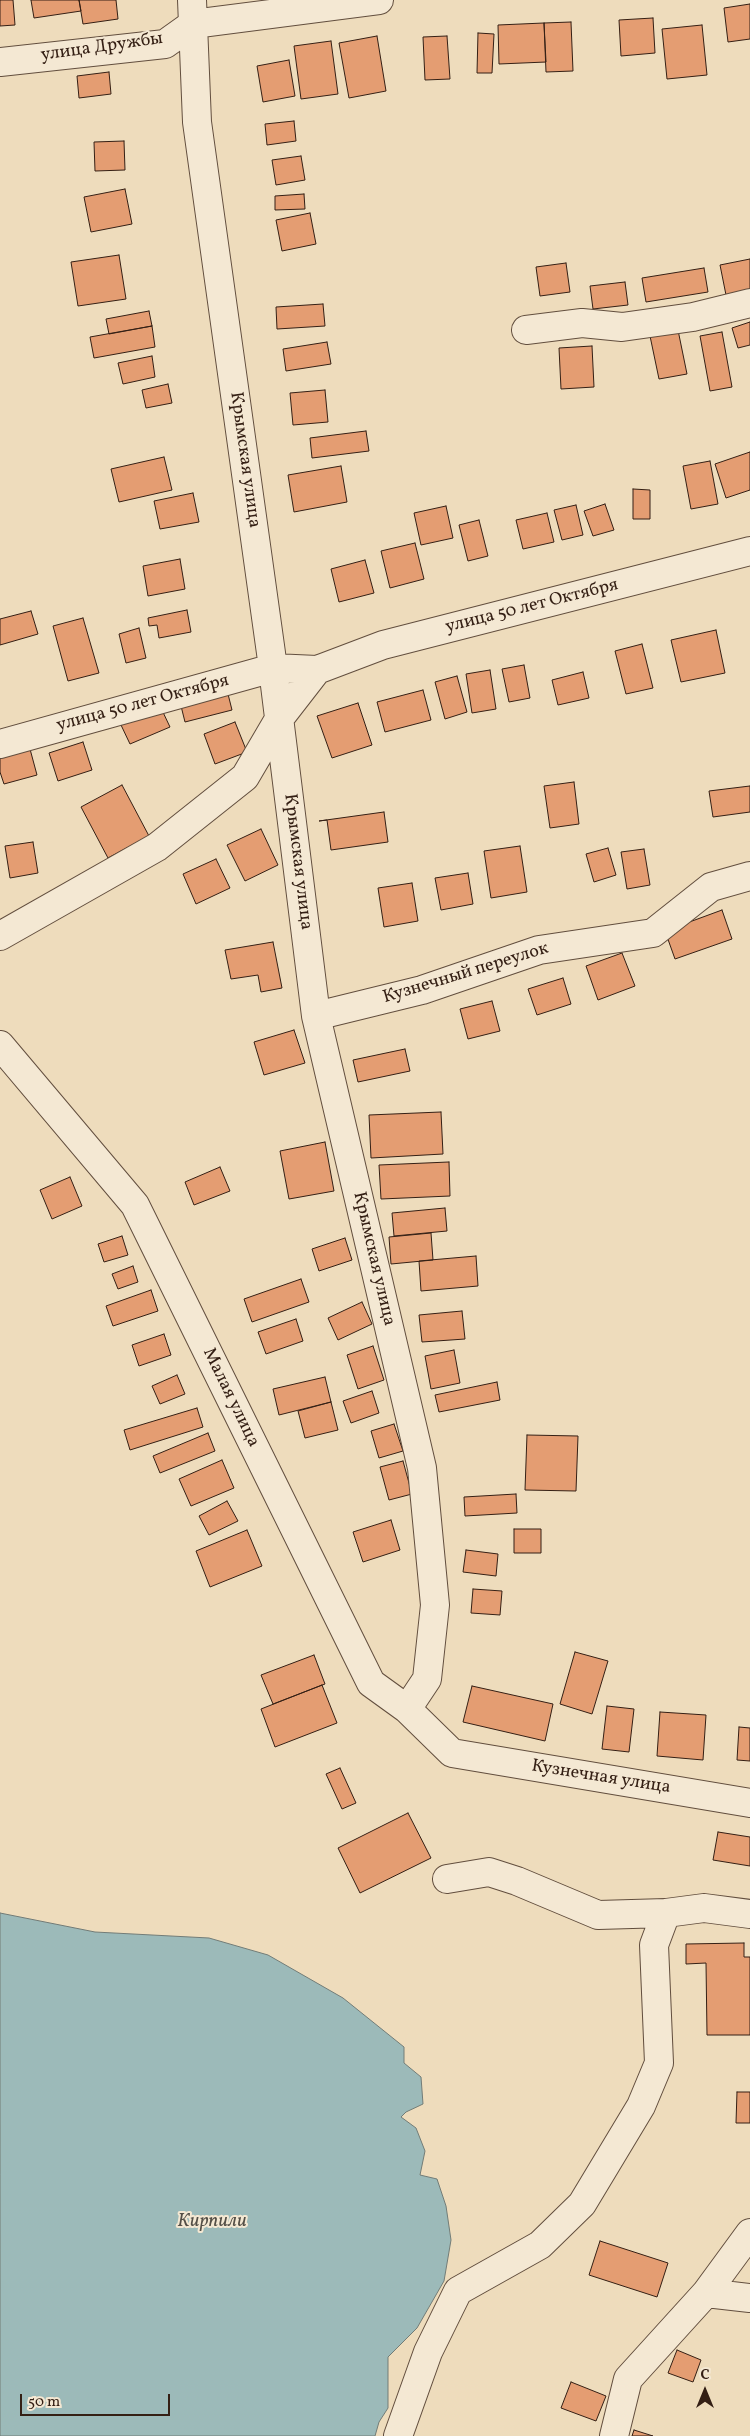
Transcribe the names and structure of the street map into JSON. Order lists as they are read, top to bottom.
{
  "streets": {
    "street": [
      "улица Дружбы",
      "Крымская улица",
      "улица 50 лет Октября",
      "Кузнечный переулок",
      "Малая улица",
      "Кузнечная улица"
    ]
  },
  "crossings": [
    ["улица Дружбы", "Крымская улица"],
    ["Крымская улица", "улица 50 лет Октября"],
    ["Крымская улица", "Кузнечный переулок"],
    ["Крымская улица", "Малая улица"],
    ["Малая улица", "Кузнечная улица"]
  ],
  "water": ["Кирпили"],
  "scale_bar": "50 m",
  "north": "top"
}
